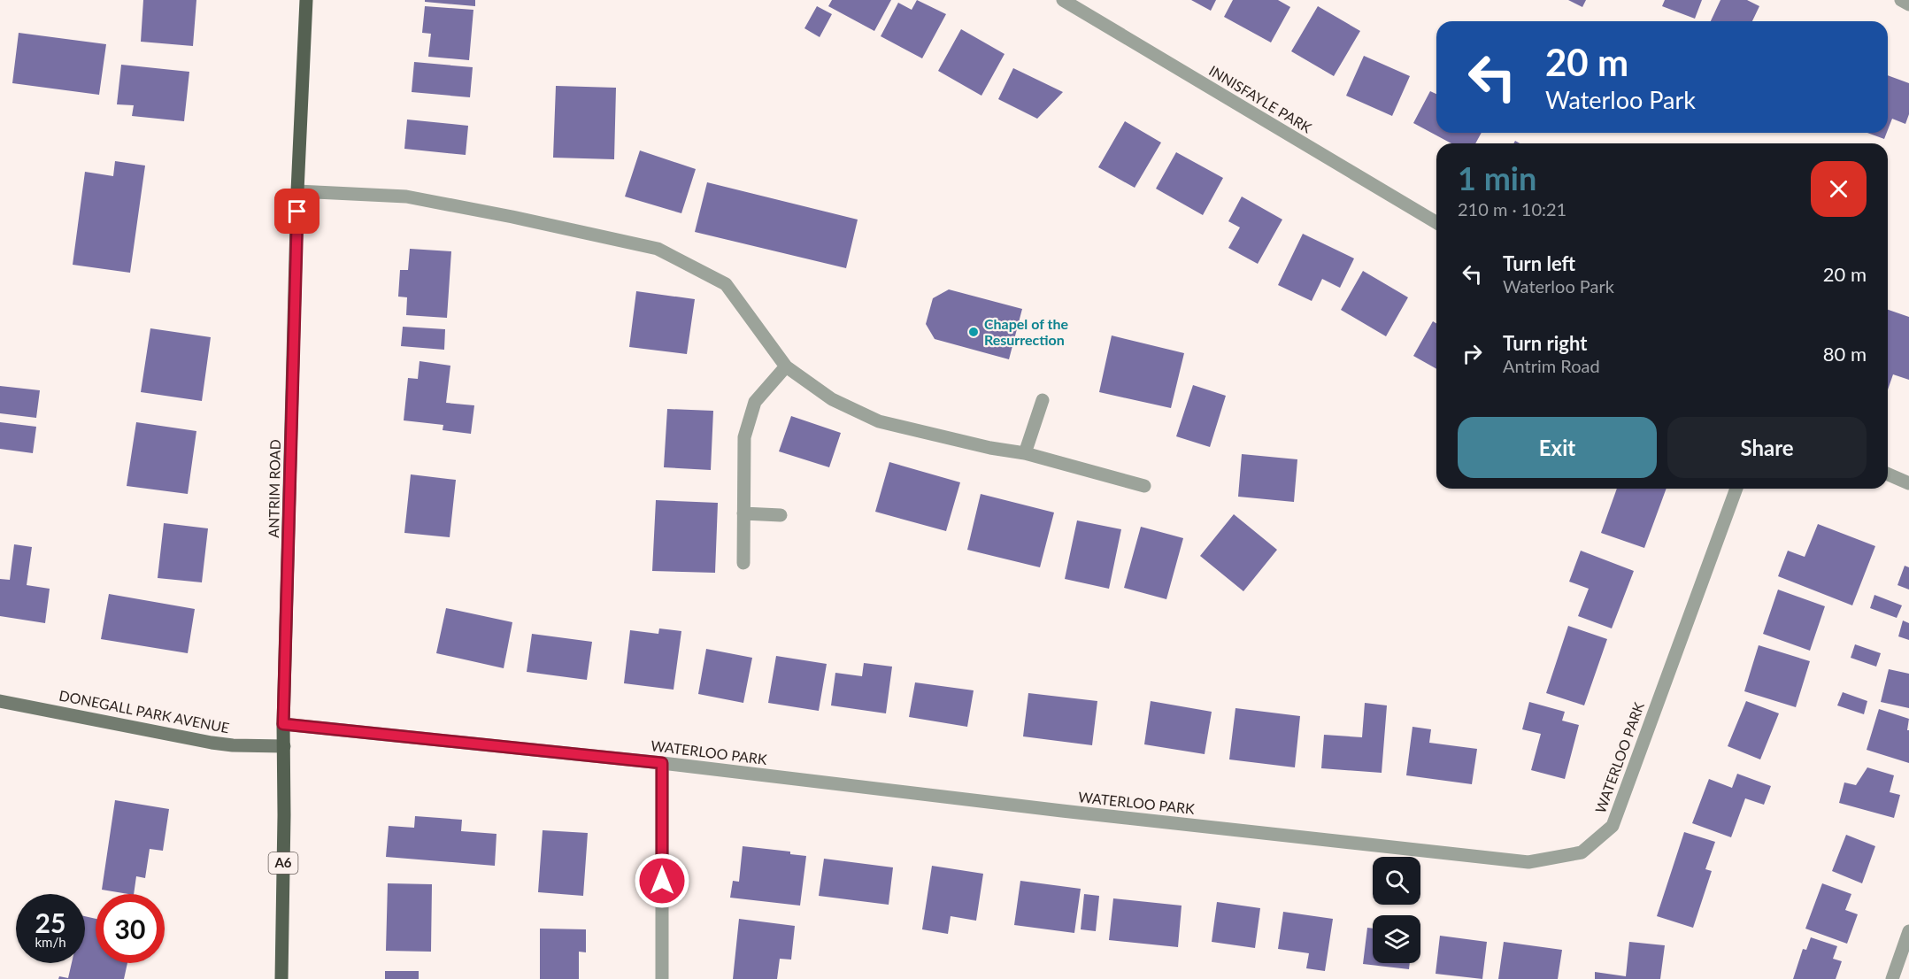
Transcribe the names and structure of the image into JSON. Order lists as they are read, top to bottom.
{
  "streets": {
    "main road": ["ANTRIM ROAD", "A6"],
    "street": ["INNISFAYLE PARK", "DONEGALL PARK AVENUE", "WATERLOO PARK"]
  },
  "crossings": [
    ["ANTRIM ROAD", "DONEGALL PARK AVENUE"],
    ["ANTRIM ROAD", "WATERLOO PARK"]
  ],
  "places": ["Chapel of the Resurrection"],
  "page": {
    "turn": ["20 m", "Waterloo Park"],
    "heading": ["1 min", "210 m · 10:21"],
    "list": [
      {
        "name": "Turn left",
        "note": "Waterloo Park",
        "value": "20 m"
      },
      {
        "name": "Turn right",
        "note": "Antrim Road",
        "value": "80 m"
      }
    ],
    "buttons": ["Exit", "Share"],
    "speed": "25 km/h",
    "limit": "30"
  }
}
